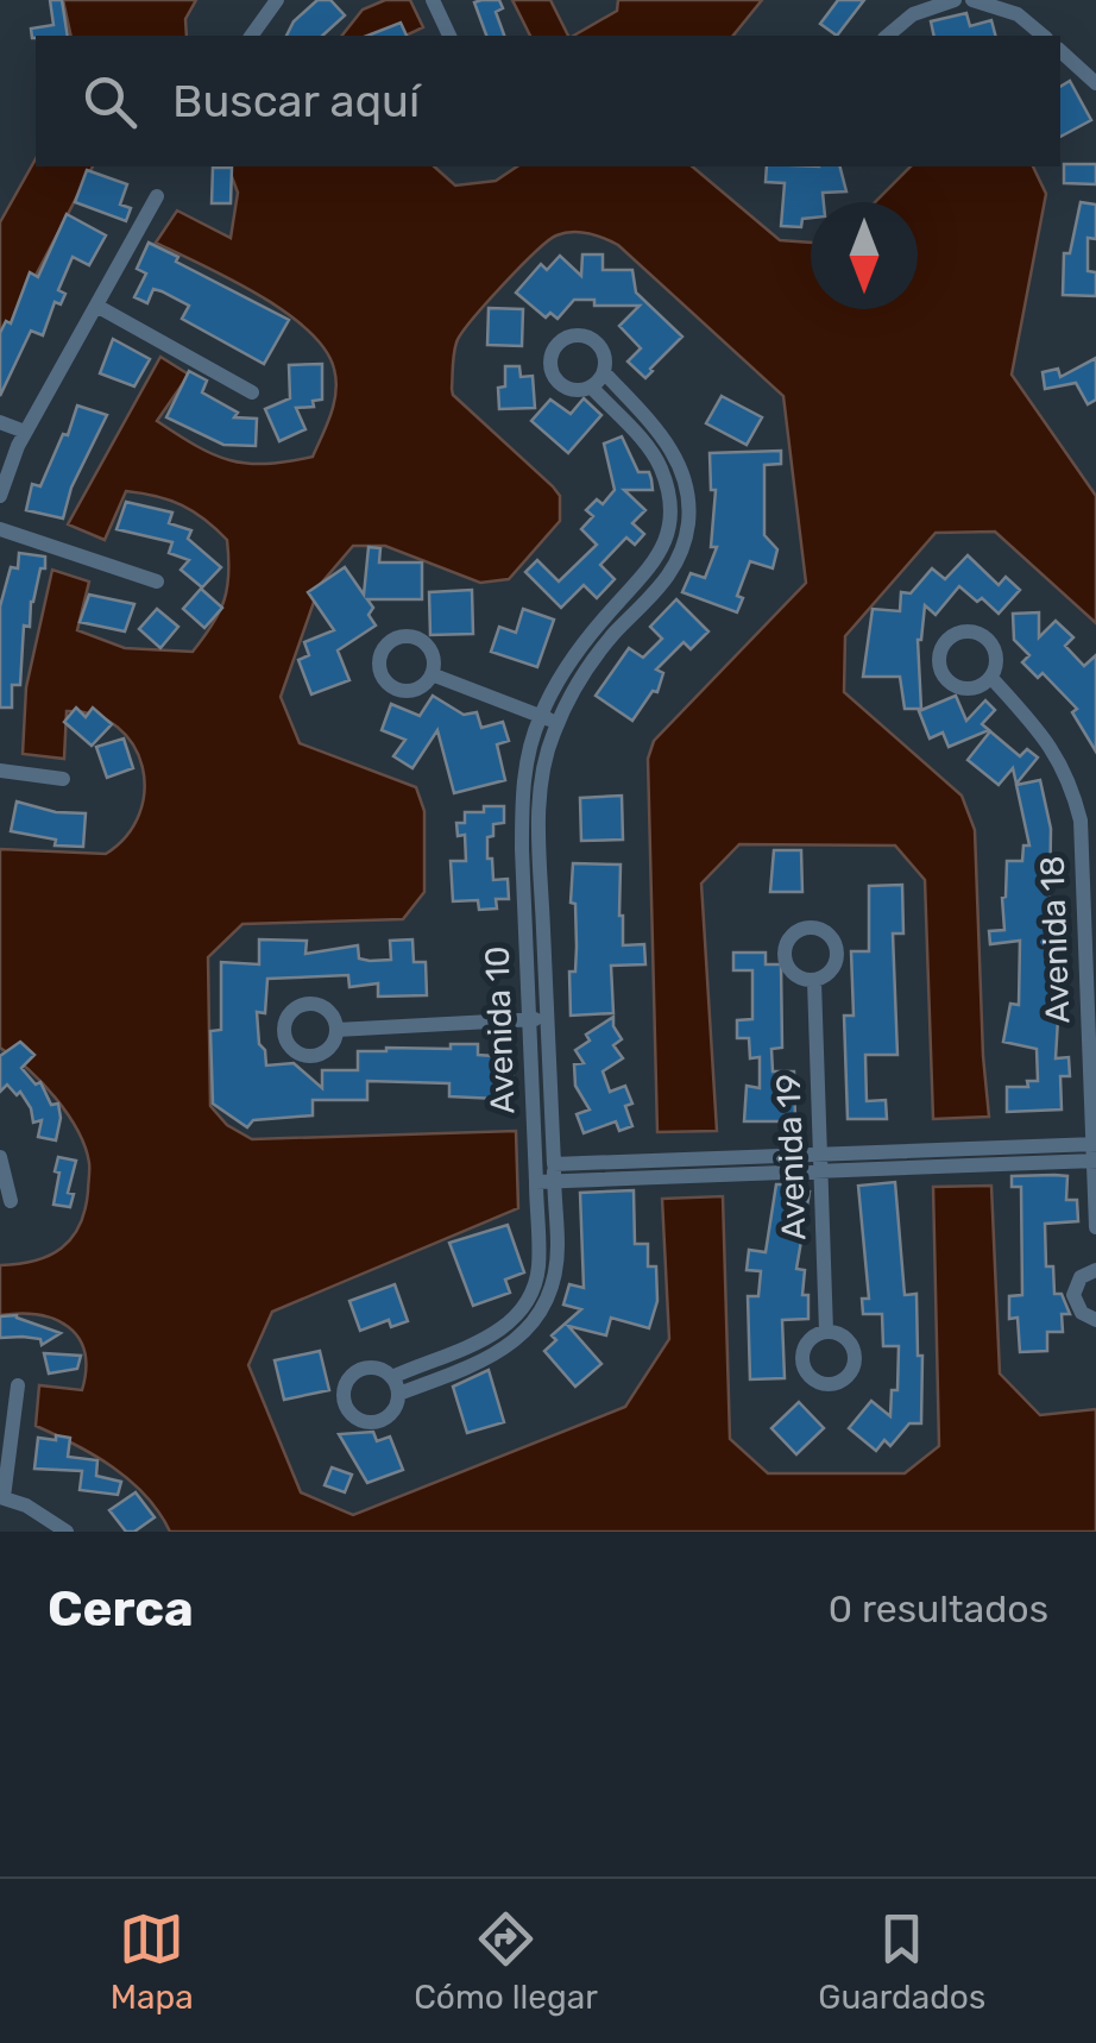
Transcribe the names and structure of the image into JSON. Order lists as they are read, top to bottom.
{
  "streets": {
    "street": ["Avenida 18", "Avenida 10", "Avenida 19"]
  },
  "north": "bottom",
  "page": {
    "search": "Buscar aquí",
    "heading": ["Cerca", "0 resultados"],
    "nav": ["Mapa", "Cómo llegar", "Guardados"]
  }
}
